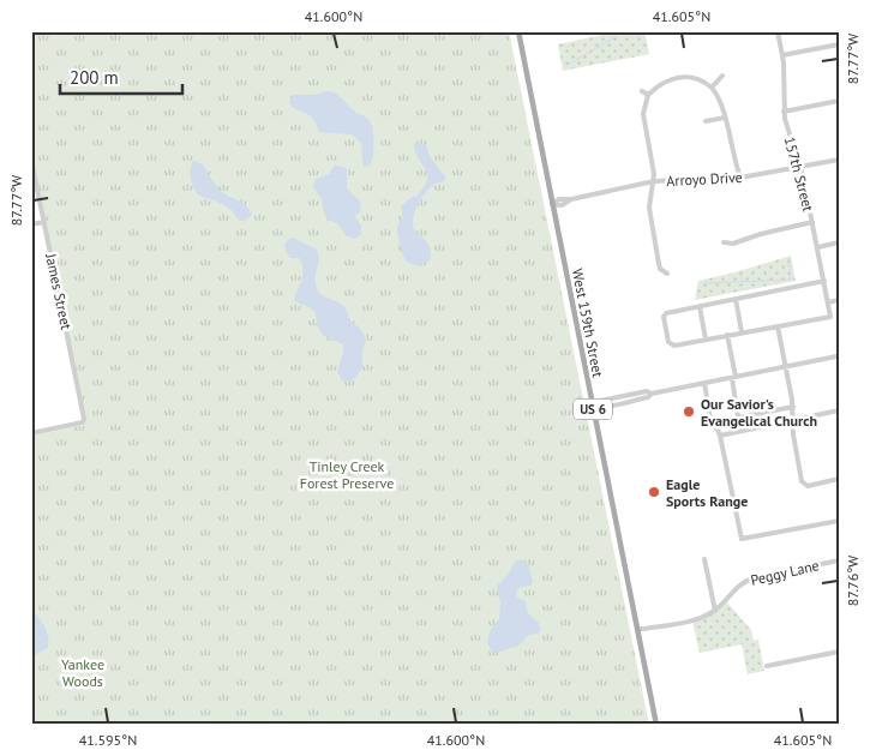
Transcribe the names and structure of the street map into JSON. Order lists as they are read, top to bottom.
{
  "streets": {
    "main road": ["West 159th Street", "US 6"],
    "street": [
      "157th Street",
      "Arroyo Drive",
      "James Street",
      "Peggy Lane"
    ]
  },
  "crossings": [
    ["157th Street", "Arroyo Drive"],
    ["Arroyo Drive", "West 159th Street"],
    ["West 159th Street", "Peggy Lane"]
  ],
  "parks": ["Tinley Creek Forest Preserve", "Yankee Woods"],
  "places": ["Our Savior's Evangelical Church", "Eagle Sports Range"],
  "scale_bar": "200 m",
  "coordinates": [
    "41.600°N",
    "41.605°N",
    "87.77°W",
    "87.76°W",
    "41.595°N"
  ]
}
